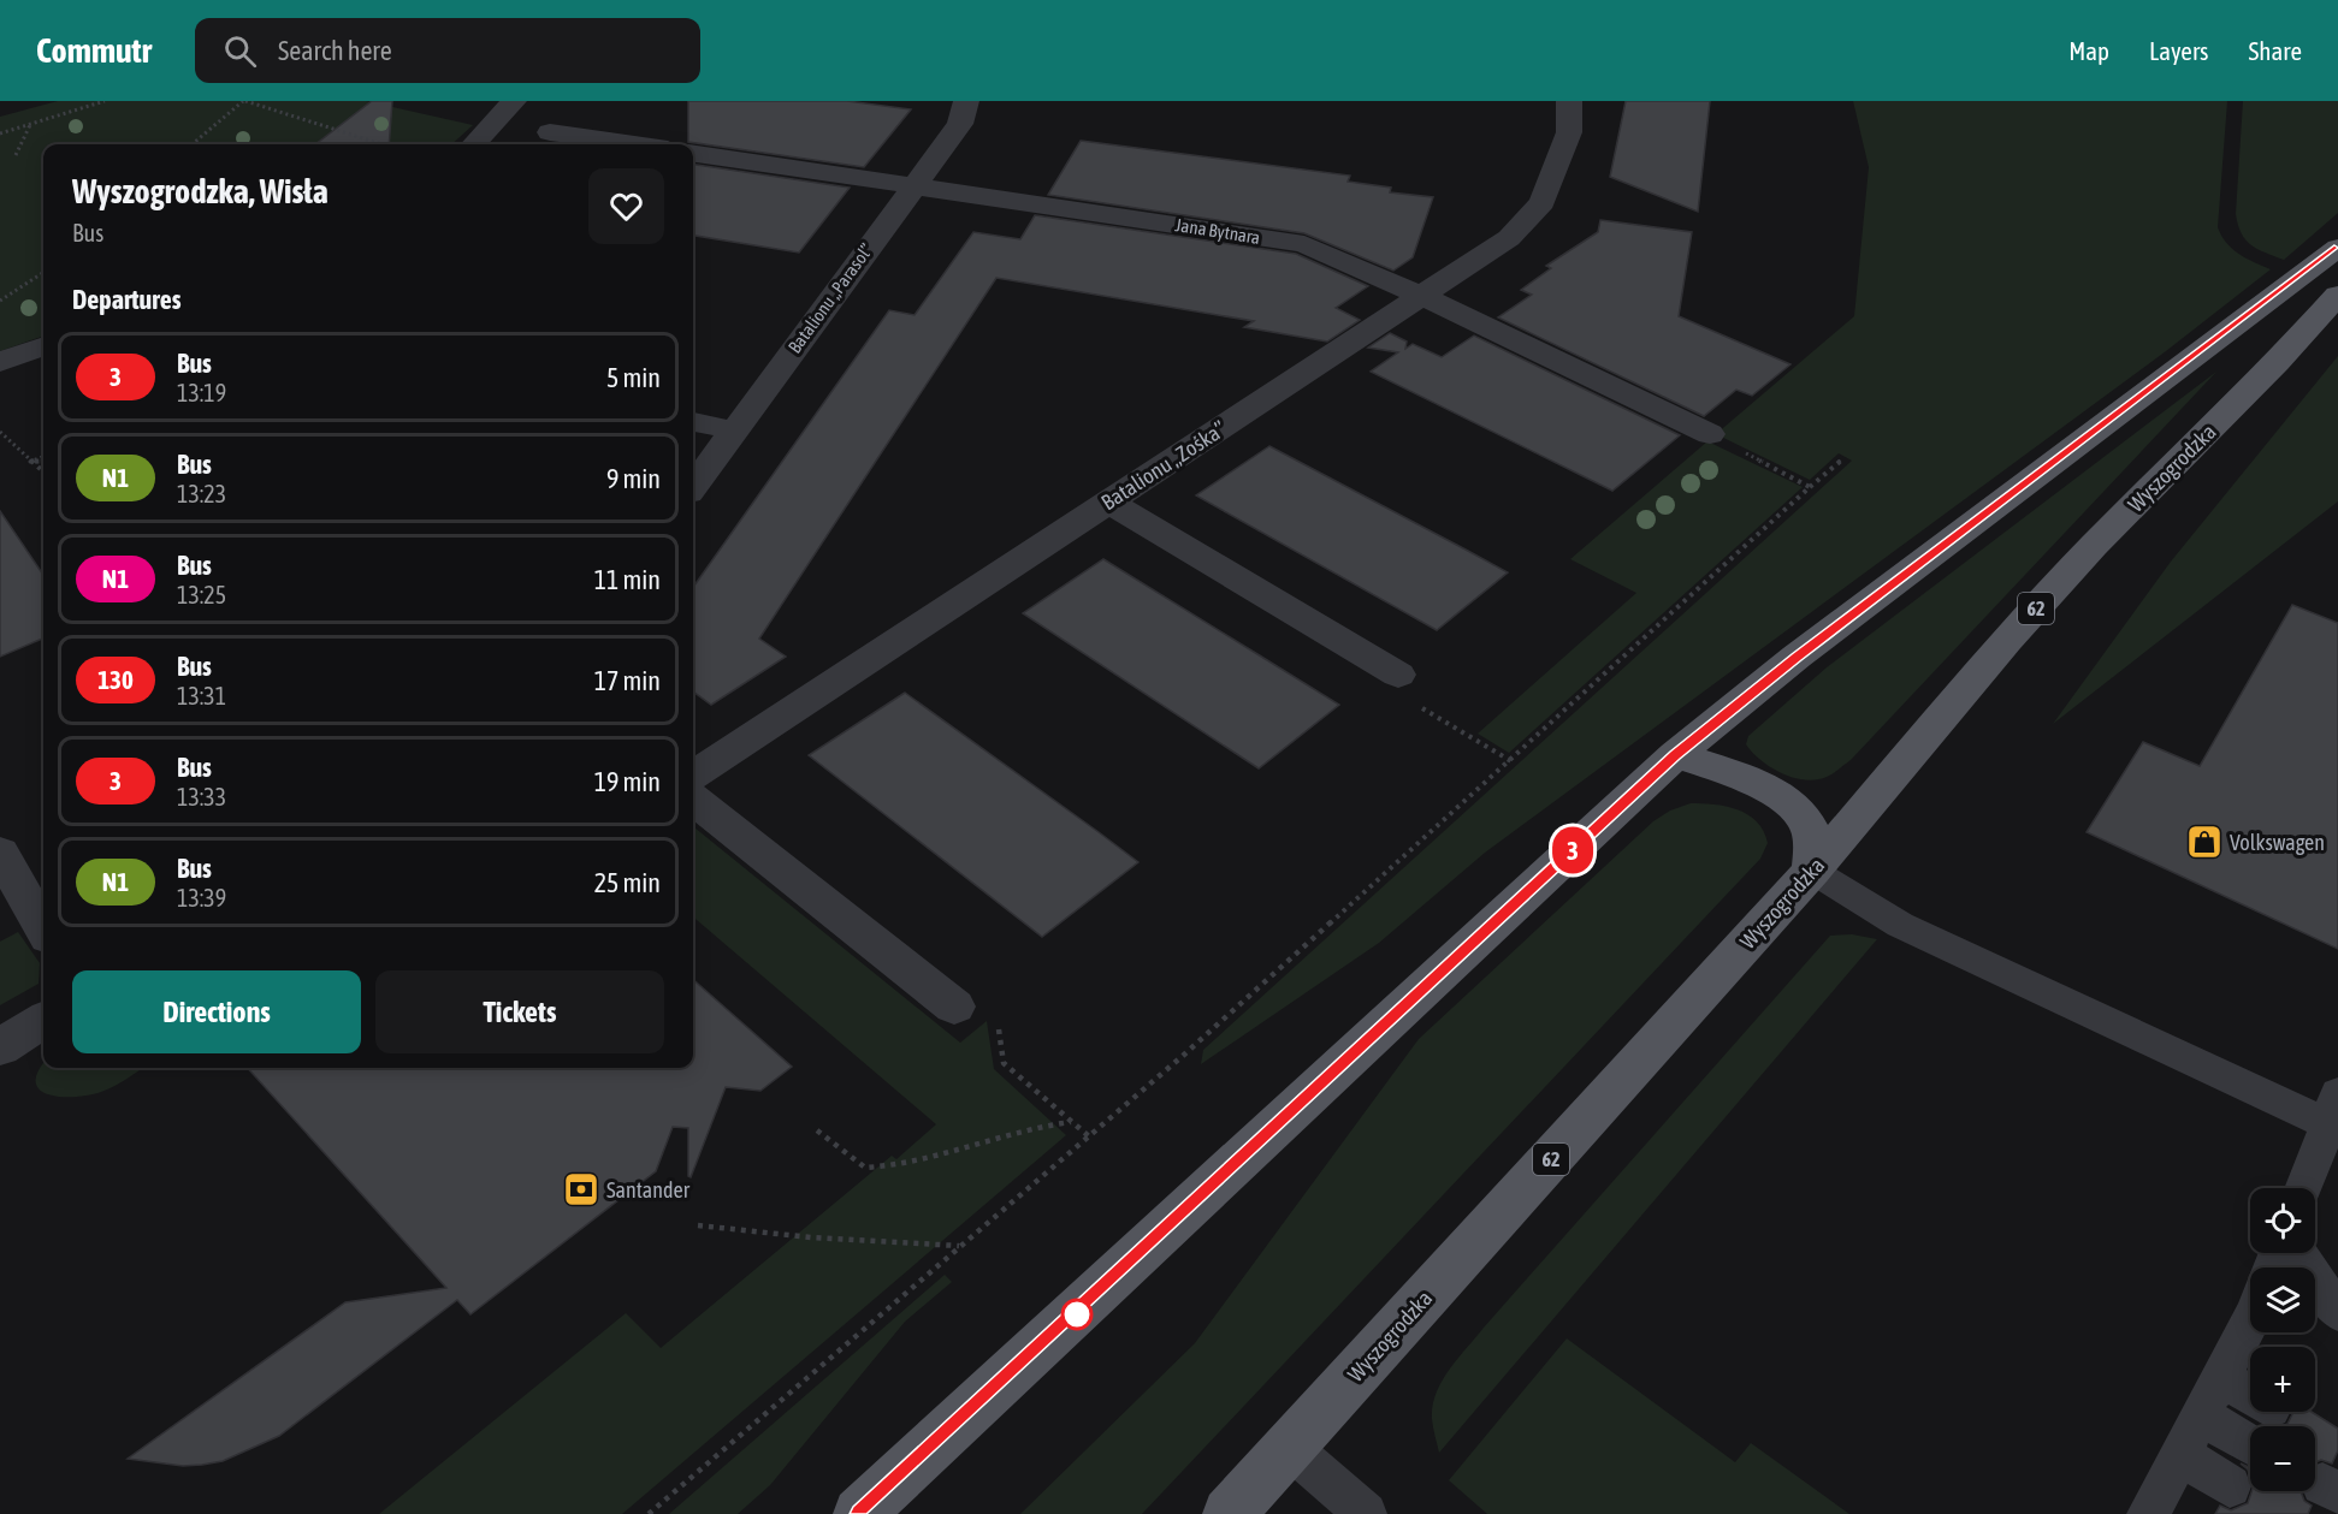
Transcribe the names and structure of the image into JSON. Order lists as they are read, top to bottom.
{
  "streets": {
    "main road": ["Wyszogrodzka", "62"],
    "street": ["Jana Bytnara", "Batalionu „Parasol”", "Batalionu „Zośka”"]
  },
  "crossings": [
    ["Jana Bytnara", "Batalionu „Parasol”"],
    ["Jana Bytnara", "Batalionu „Zośka”"]
  ],
  "places": {
    "shop": ["Volkswagen"],
    "bank": ["Santander"]
  },
  "lines": ["bus line 3"],
  "page": {
    "header": "Commutr",
    "search": "Search here",
    "nav": ["Map", "Layers", "Share"],
    "on_map": "3",
    "heading": [
      ["Wyszogrodzka, Wisła", "Bus"],
      "Departures"
    ],
    "list": [
      {
        "mark": "3",
        "name": "Bus",
        "note": "13:19",
        "value": "5 min"
      },
      {
        "mark": "N1",
        "name": "Bus",
        "note": "13:23",
        "value": "9 min"
      },
      {
        "mark": "N1",
        "name": "Bus",
        "note": "13:25",
        "value": "11 min"
      },
      {
        "mark": "130",
        "name": "Bus",
        "note": "13:31",
        "value": "17 min"
      },
      {
        "mark": "3",
        "name": "Bus",
        "note": "13:33",
        "value": "19 min"
      },
      {
        "mark": "N1",
        "name": "Bus",
        "note": "13:39",
        "value": "25 min"
      }
    ],
    "buttons": ["Directions", "Tickets"],
    "map_buttons": ["+", "−"]
  }
}
